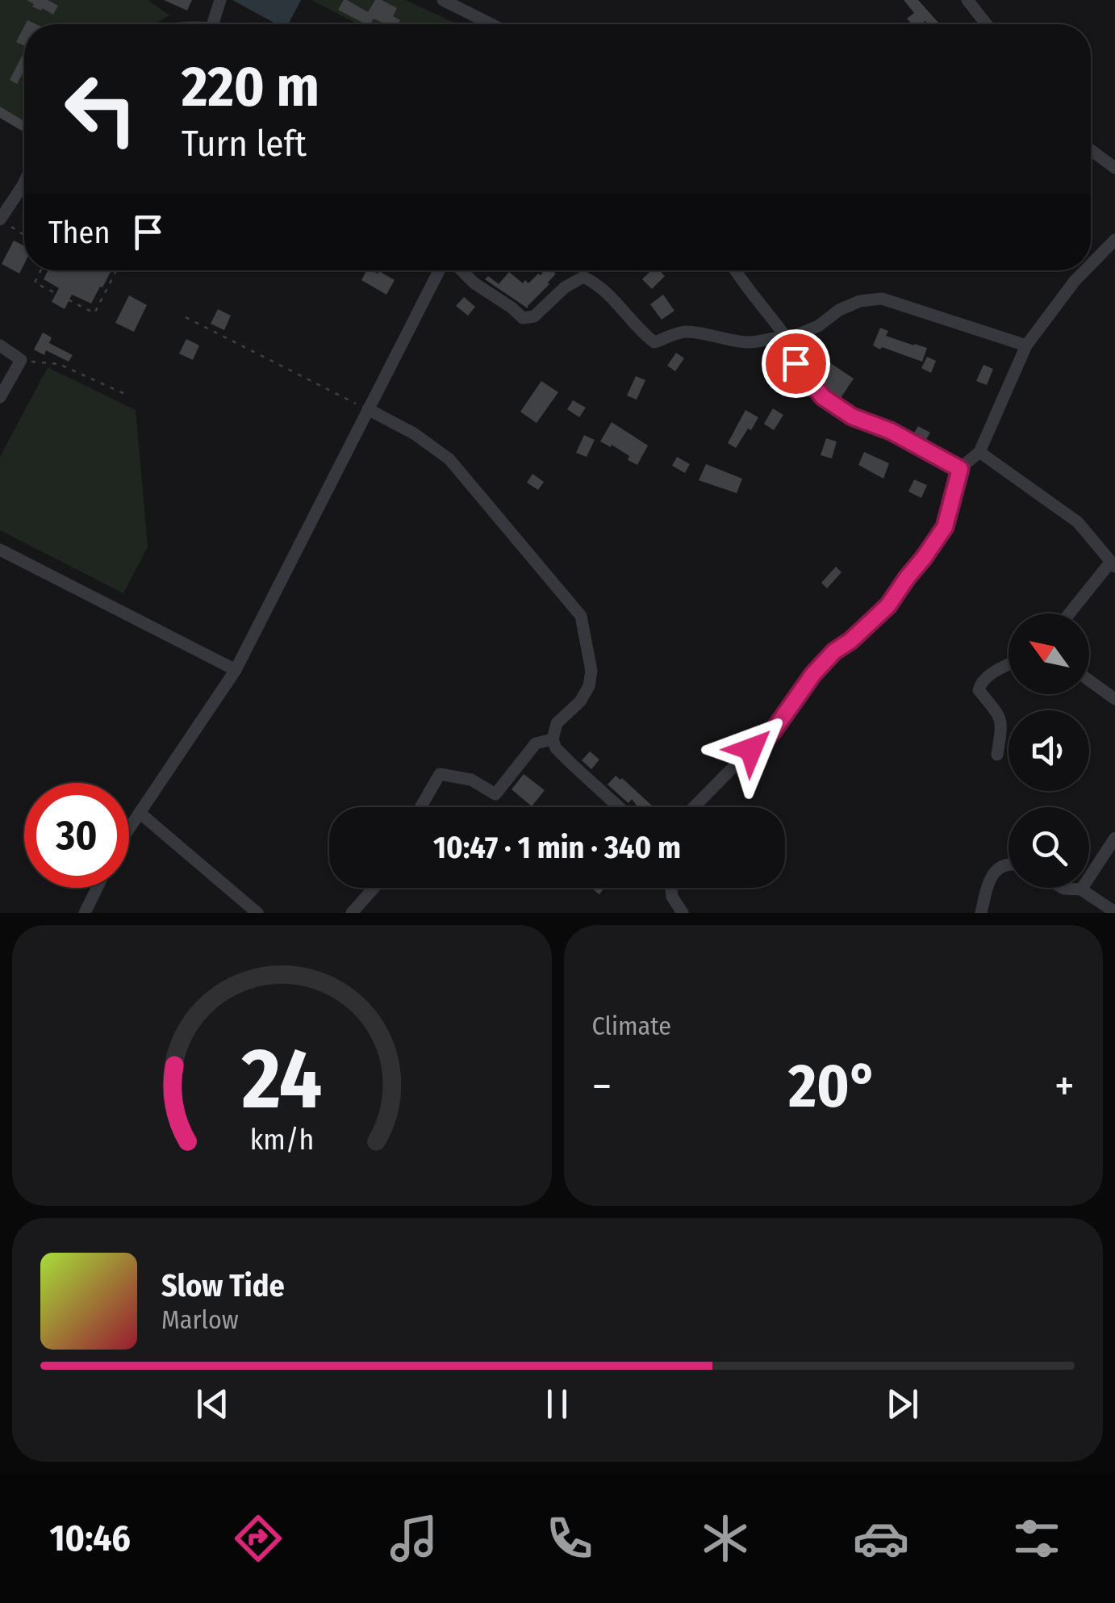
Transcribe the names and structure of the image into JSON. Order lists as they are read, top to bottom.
{
  "north": "top left",
  "page": {
    "turn": ["220 m", "Turn left"],
    "then": "Then",
    "limit": "30",
    "trip": "10:47 · 1 min · 340 m",
    "tile": "Climate",
    "heat": ["−", "20°", "+"],
    "song": ["Slow Tide", "Marlow"],
    "tabs": "10:46",
    "gauge": ["24", "km/h"]
  }
}
